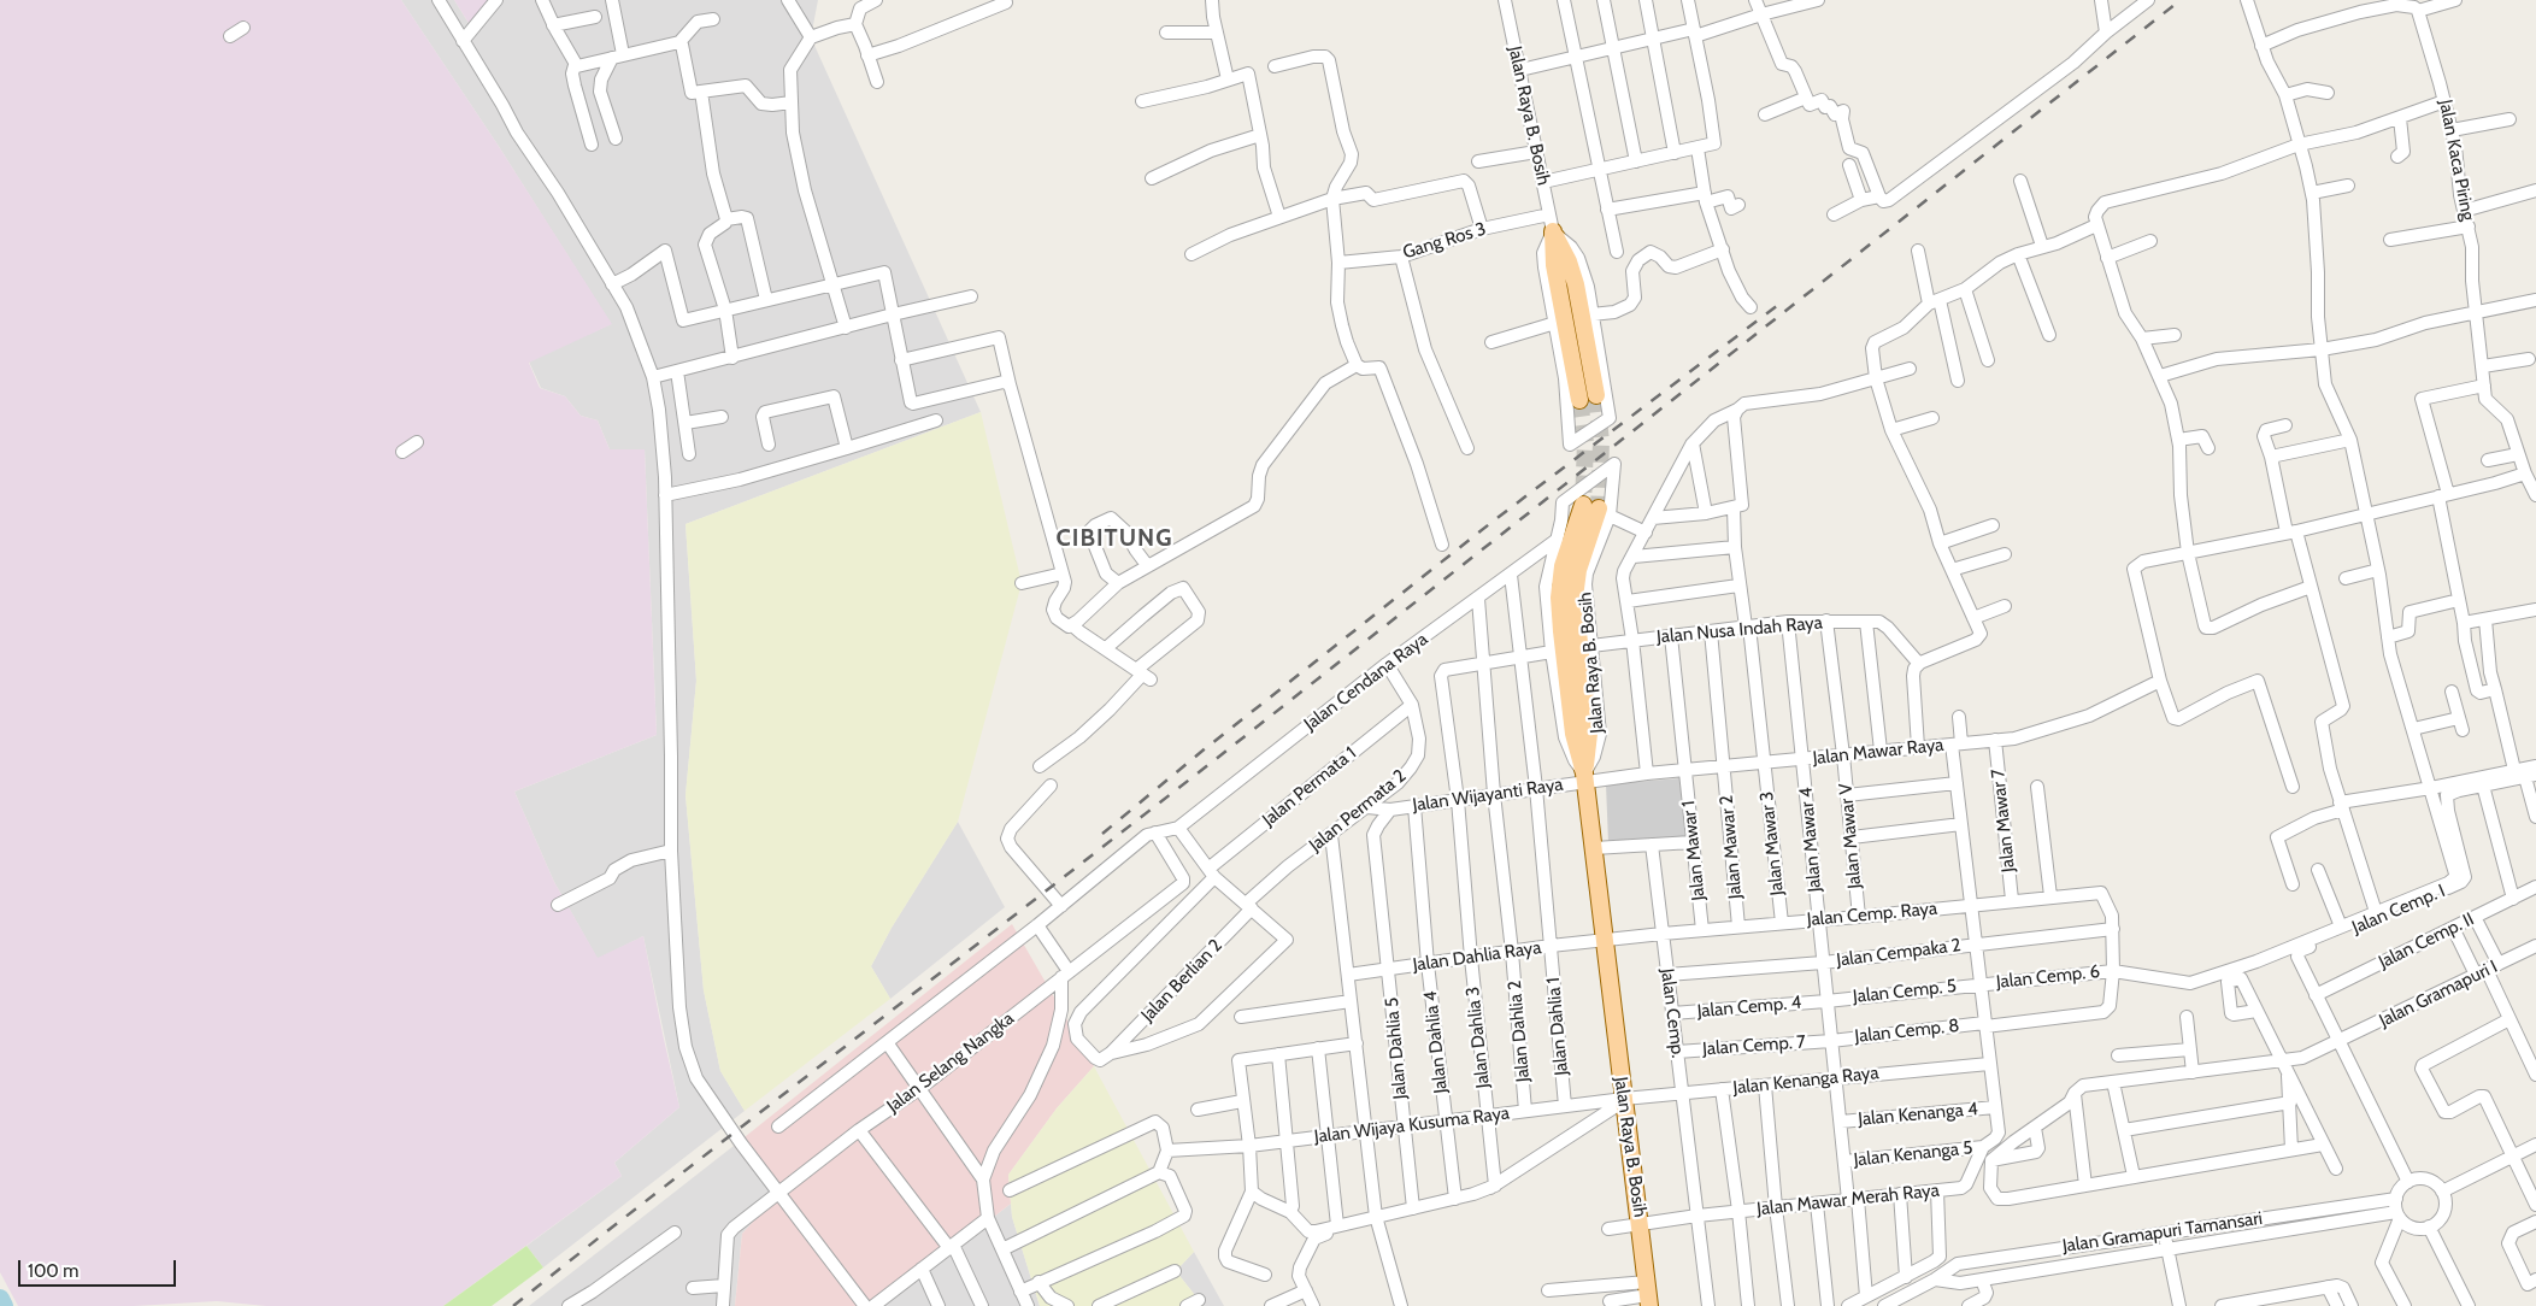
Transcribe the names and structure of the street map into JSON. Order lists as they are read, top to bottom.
{
  "streets": {
    "main road": ["Jalan Raya B. Bosih"],
    "street": [
      "Jalan Kaca Piring",
      "Gang Ros 3",
      "Jalan Nusa Indah Raya",
      "Jalan Cendana Raya",
      "Jalan Mawar Raya",
      "Jalan Permata 1",
      "Jalan Wijayanti Raya",
      "Jalan Permata 2",
      "Jalan Mawar 7",
      "Jalan Mawar V",
      "Jalan Mawar 4",
      "Jalan Mawar 3",
      "Jalan Mawar 2",
      "Jalan Mawar 1",
      "Jalan Cemp. I",
      "Jalan Cemp. Raya",
      "Jalan Cemp. II",
      "Jalan Cempaka 2",
      "Jalan Dahlia Raya",
      "Jalan Cemp. 6",
      "Jalan Berlian 2",
      "Jalan Cemp. 5",
      "Jalan Gramapuri I",
      "Jalan Cemp. 4",
      "Jalan Cemp.",
      "Jalan Dahlia 1",
      "Jalan Dahlia 2",
      "Jalan Cemp. 8",
      "Jalan Dahlia 3",
      "Jalan Dahlia 4",
      "Jalan Cemp. 7",
      "Jalan Dahlia 5",
      "Jalan Selang Nangka",
      "Jalan Kenanga Raya",
      "Jalan Kenanga 4",
      "Jalan Wijaya Kusuma Raya",
      "Jalan Kenanga 5",
      "Jalan Mawar Merah Raya",
      "Jalan Gramapuri Tamansari"
    ]
  },
  "crossings": [
    ["Jalan Raya B. Bosih", "Gang Ros 3"],
    ["Jalan Raya B. Bosih", "Jalan Nusa Indah Raya"],
    ["Jalan Raya B. Bosih", "Jalan Cendana Raya"],
    ["Jalan Raya B. Bosih", "Jalan Mawar Raya"],
    ["Jalan Raya B. Bosih", "Jalan Wijayanti Raya"],
    ["Jalan Raya B. Bosih", "Jalan Cemp. Raya"],
    ["Jalan Raya B. Bosih", "Jalan Dahlia Raya"],
    ["Jalan Raya B. Bosih", "Jalan Kenanga Raya"],
    ["Jalan Raya B. Bosih", "Jalan Wijaya Kusuma Raya"],
    ["Jalan Raya B. Bosih", "Jalan Mawar Merah Raya"],
    ["Jalan Nusa Indah Raya", "Jalan Mawar V"],
    ["Jalan Nusa Indah Raya", "Jalan Mawar 4"],
    ["Jalan Nusa Indah Raya", "Jalan Mawar 3"],
    ["Jalan Nusa Indah Raya", "Jalan Mawar 2"],
    ["Jalan Nusa Indah Raya", "Jalan Mawar 1"],
    ["Jalan Cendana Raya", "Jalan Permata 2"],
    ["Jalan Cendana Raya", "Jalan Dahlia 1"],
    ["Jalan Cendana Raya", "Jalan Dahlia 2"],
    ["Jalan Mawar Raya", "Jalan Wijayanti Raya"],
    ["Jalan Mawar Raya", "Jalan Mawar 7"],
    ["Jalan Mawar Raya", "Jalan Mawar V"],
    ["Jalan Mawar Raya", "Jalan Mawar 4"],
    ["Jalan Mawar Raya", "Jalan Mawar 3"],
    ["Jalan Mawar Raya", "Jalan Mawar 2"],
    ["Jalan Mawar Raya", "Jalan Mawar 1"],
    ["Jalan Permata 1", "Jalan Permata 2"],
    ["Jalan Permata 1", "Jalan Berlian 2"],
    ["Jalan Wijayanti Raya", "Jalan Permata 2"],
    ["Jalan Wijayanti Raya", "Jalan Dahlia 1"],
    ["Jalan Wijayanti Raya", "Jalan Dahlia 2"],
    ["Jalan Wijayanti Raya", "Jalan Dahlia 3"],
    ["Jalan Wijayanti Raya", "Jalan Dahlia 4"],
    ["Jalan Wijayanti Raya", "Jalan Dahlia 5"],
    ["Jalan Permata 2", "Jalan Berlian 2"],
    ["Jalan Mawar 7", "Jalan Cemp. Raya"],
    ["Jalan Mawar V", "Jalan Cemp. Raya"],
    ["Jalan Mawar 4", "Jalan Cemp. Raya"],
    ["Jalan Mawar 4", "Jalan Cempaka 2"],
    ["Jalan Mawar 4", "Jalan Cemp. 5"],
    ["Jalan Mawar 4", "Jalan Cemp. 4"],
    ["Jalan Mawar 4", "Jalan Cemp. 8"],
    ["Jalan Mawar 4", "Jalan Cemp. 7"],
    ["Jalan Mawar 4", "Jalan Kenanga Raya"],
    ["Jalan Mawar 4", "Jalan Kenanga 4"],
    ["Jalan Mawar 4", "Jalan Kenanga 5"],
    ["Jalan Mawar 4", "Jalan Mawar Merah Raya"],
    ["Jalan Mawar 3", "Jalan Cemp. Raya"],
    ["Jalan Mawar 2", "Jalan Cemp. Raya"],
    ["Jalan Mawar 1", "Jalan Cemp. Raya"],
    ["Jalan Cemp. I", "Jalan Cemp. II"],
    ["Jalan Cemp. Raya", "Jalan Cempaka 2"],
    ["Jalan Cemp. Raya", "Jalan Dahlia Raya"],
    ["Jalan Cemp. Raya", "Jalan Cemp."],
    ["Jalan Cempaka 2", "Jalan Cemp."],
    ["Jalan Dahlia Raya", "Jalan Dahlia 1"],
    ["Jalan Dahlia Raya", "Jalan Dahlia 2"],
    ["Jalan Dahlia Raya", "Jalan Dahlia 3"],
    ["Jalan Dahlia Raya", "Jalan Dahlia 4"],
    ["Jalan Dahlia Raya", "Jalan Dahlia 5"],
    ["Jalan Cemp. 6", "Jalan Cemp. 5"],
    ["Jalan Cemp. 6", "Jalan Cemp. 8"],
    ["Jalan Cemp. 5", "Jalan Cemp. 4"],
    ["Jalan Cemp. 4", "Jalan Cemp."],
    ["Jalan Cemp.", "Jalan Cemp. 7"],
    ["Jalan Cemp.", "Jalan Kenanga Raya"],
    ["Jalan Cemp.", "Jalan Mawar Merah Raya"],
    ["Jalan Dahlia 1", "Jalan Wijaya Kusuma Raya"],
    ["Jalan Dahlia 2", "Jalan Dahlia 3"],
    ["Jalan Dahlia 2", "Jalan Wijaya Kusuma Raya"],
    ["Jalan Cemp. 8", "Jalan Cemp. 7"],
    ["Jalan Dahlia 3", "Jalan Wijaya Kusuma Raya"],
    ["Jalan Dahlia 4", "Jalan Wijaya Kusuma Raya"],
    ["Jalan Dahlia 5", "Jalan Wijaya Kusuma Raya"],
    ["Jalan Kenanga Raya", "Jalan Wijaya Kusuma Raya"],
    ["Jalan Kenanga 4", "Jalan Mawar Merah Raya"],
    ["Jalan Kenanga 5", "Jalan Mawar Merah Raya"]
  ],
  "districts": ["CIBITUNG"],
  "scale_bar": "100 m"
}
